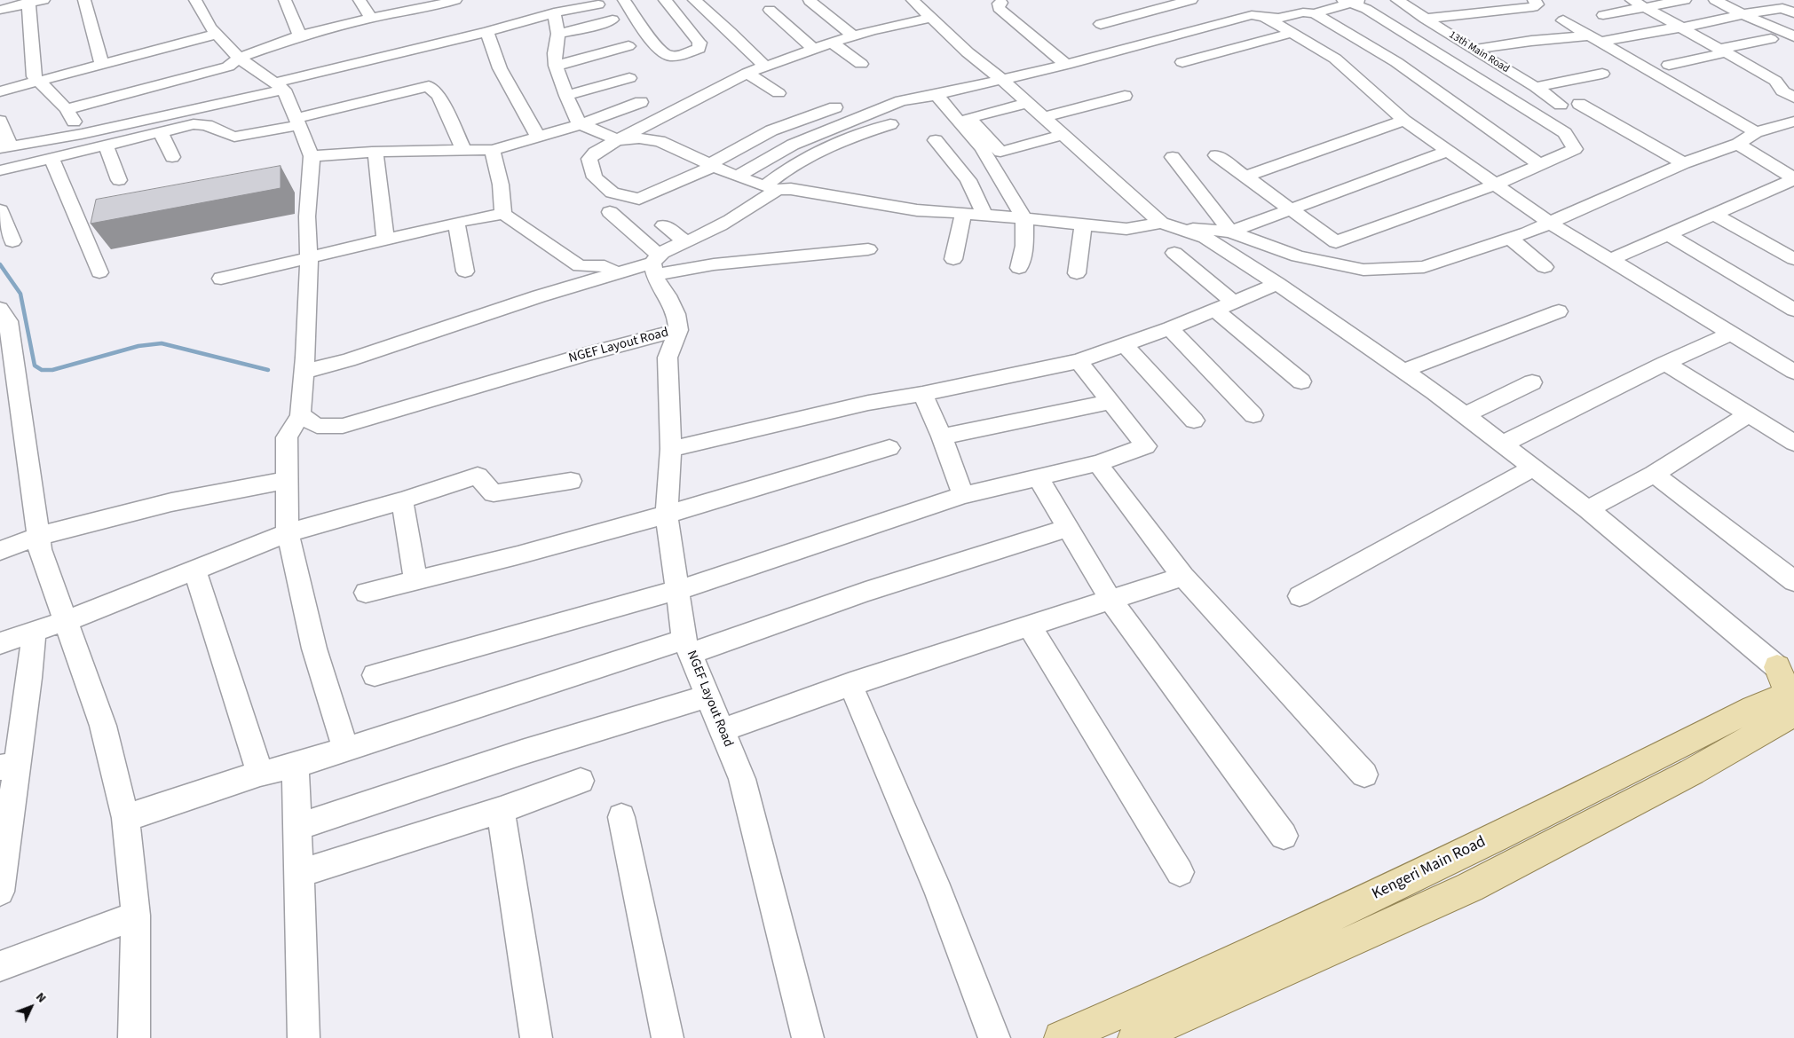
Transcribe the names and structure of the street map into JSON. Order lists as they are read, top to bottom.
{
  "streets": {
    "main road": ["Kengeri Main Road"],
    "street": ["13th Main Road", "NGEF Layout Road"]
  },
  "north": "top right"
}
